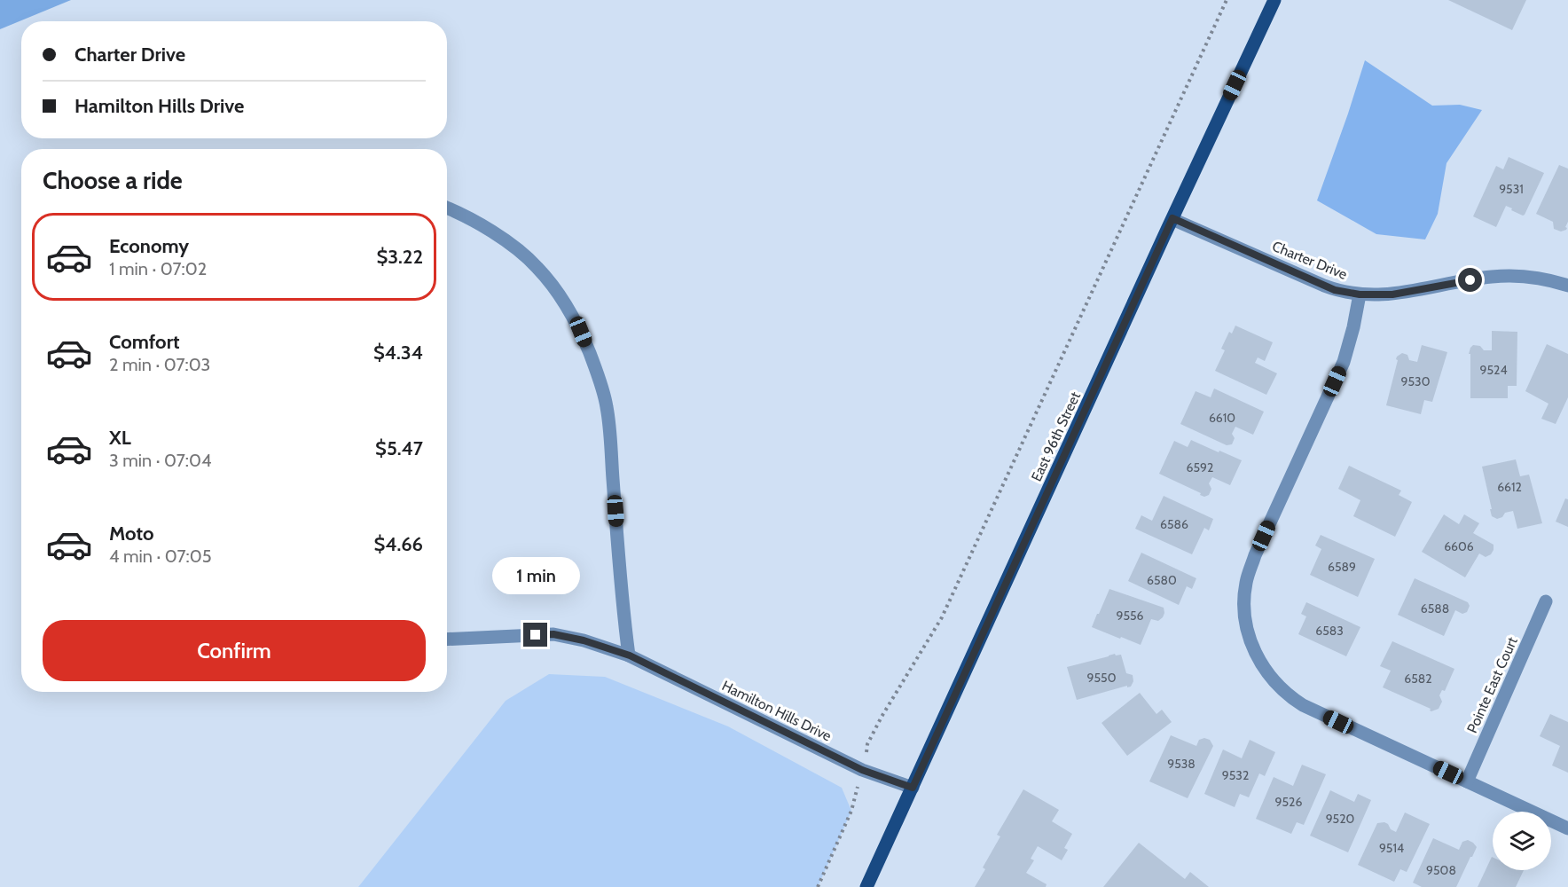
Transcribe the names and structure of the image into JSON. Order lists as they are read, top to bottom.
{
  "streets": {
    "main road": ["East 96th Street"],
    "street": ["Charter Drive", "Pointe East Court", "Hamilton Hills Drive"]
  },
  "crossings": [
    ["Charter Drive", "East 96th Street"],
    ["East 96th Street", "Hamilton Hills Drive"]
  ],
  "house_numbers": [
    "9531",
    "9524",
    "9530",
    "6610",
    "6592",
    "6612",
    "6586",
    "6606",
    "6589",
    "6580",
    "6588",
    "9556",
    "6583",
    "9550",
    "6582",
    "9538",
    "9532",
    "9526",
    "9520",
    "9514",
    "9508"
  ],
  "page": {
    "banner": ["Charter Drive", "Hamilton Hills Drive"],
    "heading": "Choose a ride",
    "list": [
      {
        "name": "Economy",
        "note": "1 min · 07:02",
        "value": "$3.22"
      },
      {
        "name": "Comfort",
        "note": "2 min · 07:03",
        "value": "$4.34"
      },
      {
        "name": "XL",
        "note": "3 min · 07:04",
        "value": "$5.47"
      },
      {
        "name": "Moto",
        "note": "4 min · 07:05",
        "value": "$4.66"
      }
    ],
    "bubble": "1 min",
    "buttons": "Confirm"
  }
}
